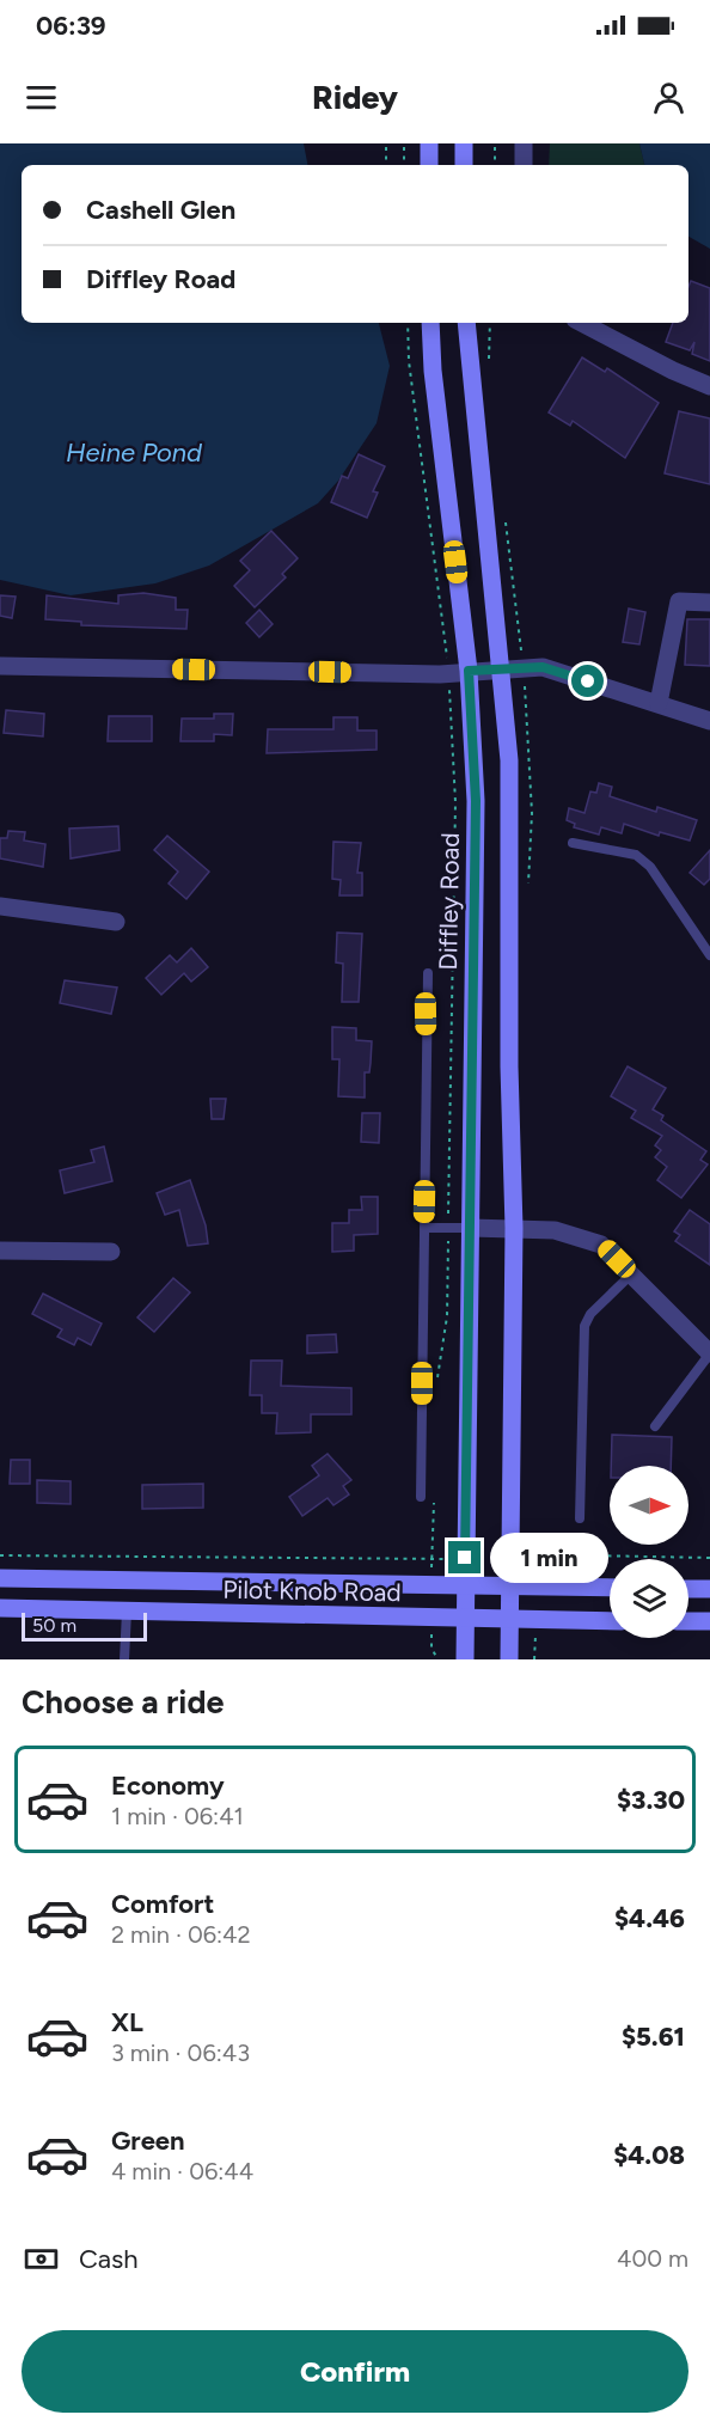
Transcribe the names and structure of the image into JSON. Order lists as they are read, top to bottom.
{
  "streets": {
    "main road": ["Diffley Road", "Pilot Knob Road"]
  },
  "crossings": [
    ["Diffley Road", "Pilot Knob Road"]
  ],
  "water": ["Heine Pond"],
  "scale_bar": "50 m",
  "north": "right",
  "page": {
    "status": "06:39",
    "header": "Ridey",
    "banner": ["Cashell Glen", "Diffley Road"],
    "bubble": "1 min",
    "scale": "50 m",
    "heading": "Choose a ride",
    "list": [
      {
        "name": "Economy",
        "note": "1 min · 06:41",
        "value": "$3.30"
      },
      {
        "name": "Comfort",
        "note": "2 min · 06:42",
        "value": "$4.46"
      },
      {
        "name": "XL",
        "note": "3 min · 06:43",
        "value": "$5.61"
      },
      {
        "name": "Green",
        "note": "4 min · 06:44",
        "value": "$4.08"
      }
    ],
    "pay": ["Cash", "400 m"],
    "buttons": "Confirm"
  }
}
